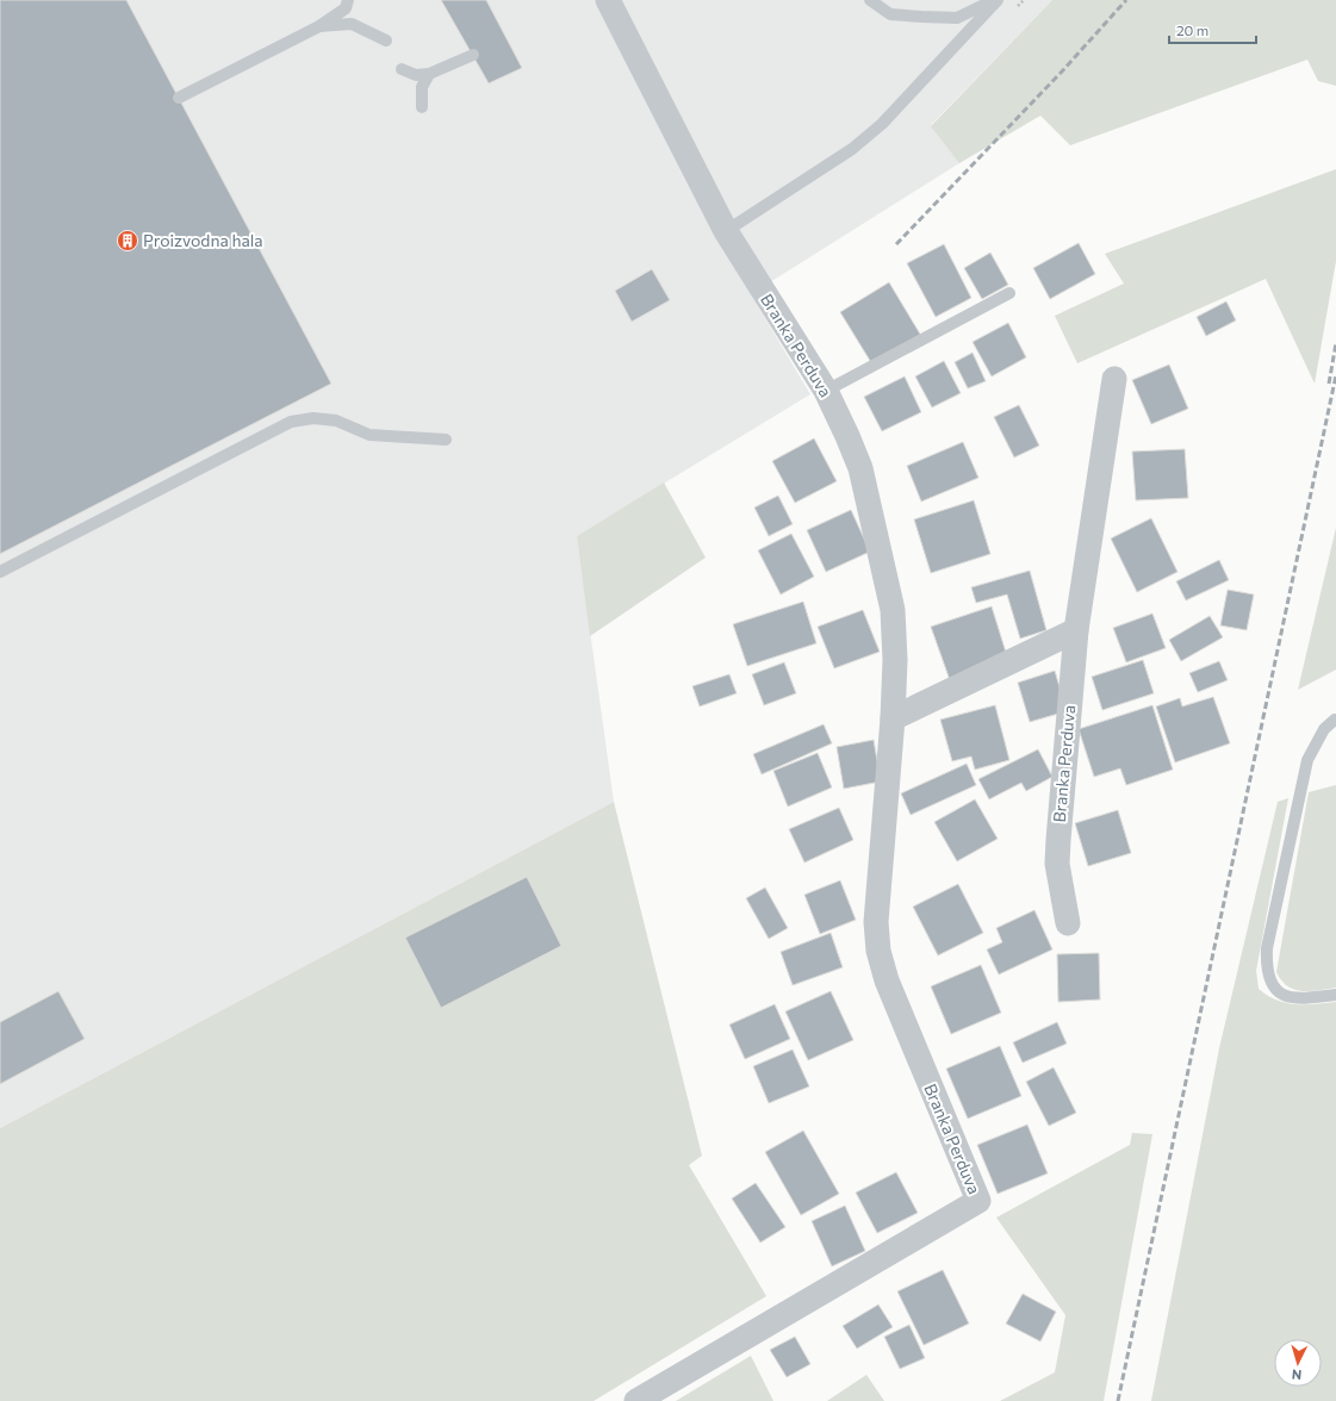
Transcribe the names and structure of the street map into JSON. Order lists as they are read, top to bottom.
{
  "streets": {
    "street": ["Branka Perduva"]
  },
  "places": {
    "building": ["Proizvodna hala"]
  },
  "scale_bar": "20 m",
  "north": "bottom"
}
